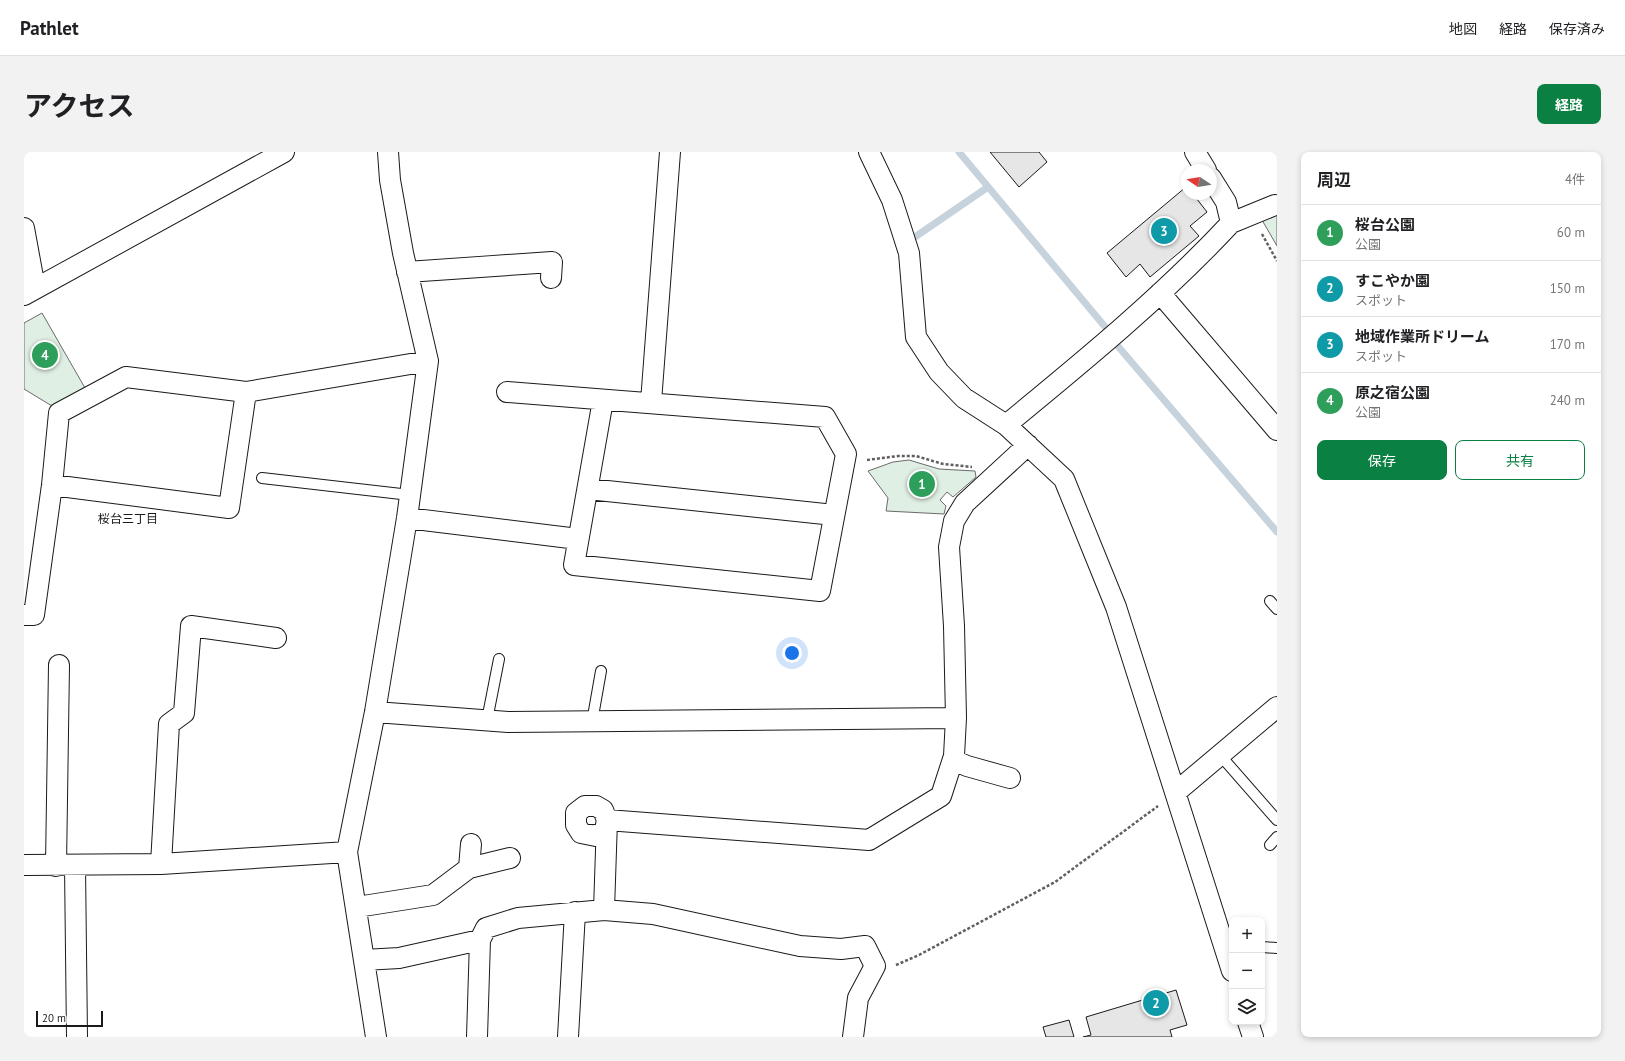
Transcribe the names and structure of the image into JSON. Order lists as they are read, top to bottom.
{
  "districts": ["桜台三丁目"],
  "scale_bar": "20 m",
  "north": "left",
  "page": {
    "header": "Pathlet",
    "nav": ["地図", "経路", "保存済み"],
    "title": "アクセス",
    "buttons": [
      "経路",
      ["保存", "共有"]
    ],
    "heading": ["周辺", "4件"],
    "list": [
      {
        "mark": "1",
        "name": "桜台公園",
        "note": "公園",
        "value": "60 m"
      },
      {
        "mark": "2",
        "name": "すこやか園",
        "note": "スポット",
        "value": "150 m"
      },
      {
        "mark": "3",
        "name": "地域作業所ドリーム",
        "note": "スポット",
        "value": "170 m"
      },
      {
        "mark": "4",
        "name": "原之宿公園",
        "note": "公園",
        "value": "240 m"
      }
    ],
    "pins": [
      "3",
      "4",
      "1",
      "2"
    ],
    "map_buttons": ["+", "−"],
    "scale": "20 m"
  }
}
